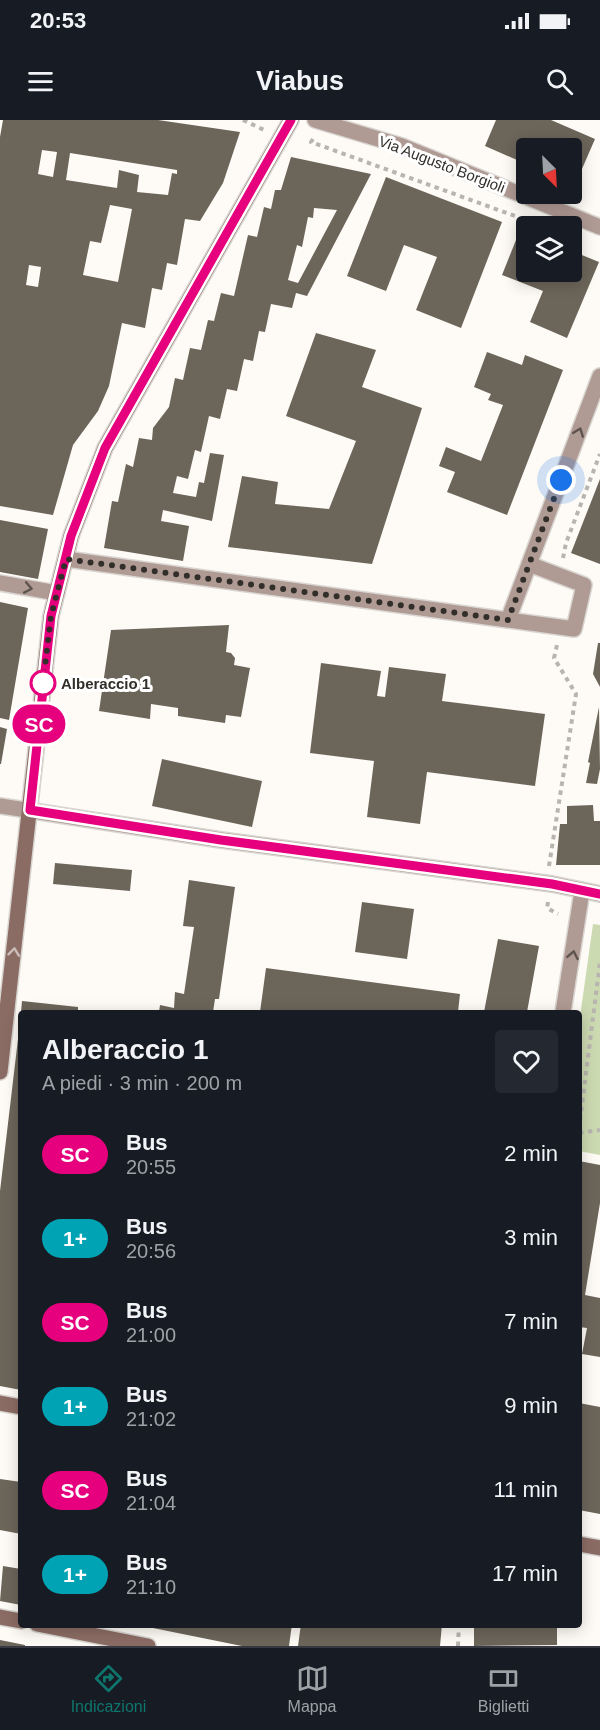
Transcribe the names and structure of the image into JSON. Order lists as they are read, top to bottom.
{
  "streets": {
    "street": ["Via Augusto Borgioli"]
  },
  "places": ["Alberaccio 1"],
  "lines": ["bus line SC"],
  "north": "bottom right",
  "page": {
    "status": "20:53",
    "header": "Viabus",
    "on_map": "SC",
    "heading": ["Alberaccio 1", "A piedi · 3 min · 200 m"],
    "list": [
      {
        "mark": "SC",
        "name": "Bus",
        "note": "20:55",
        "value": "2 min"
      },
      {
        "mark": "1+",
        "name": "Bus",
        "note": "20:56",
        "value": "3 min"
      },
      {
        "mark": "SC",
        "name": "Bus",
        "note": "21:00",
        "value": "7 min"
      },
      {
        "mark": "1+",
        "name": "Bus",
        "note": "21:02",
        "value": "9 min"
      },
      {
        "mark": "SC",
        "name": "Bus",
        "note": "21:04",
        "value": "11 min"
      },
      {
        "mark": "1+",
        "name": "Bus",
        "note": "21:10",
        "value": "17 min"
      }
    ],
    "tabs": ["Indicazioni", "Mappa", "Biglietti"]
  }
}
